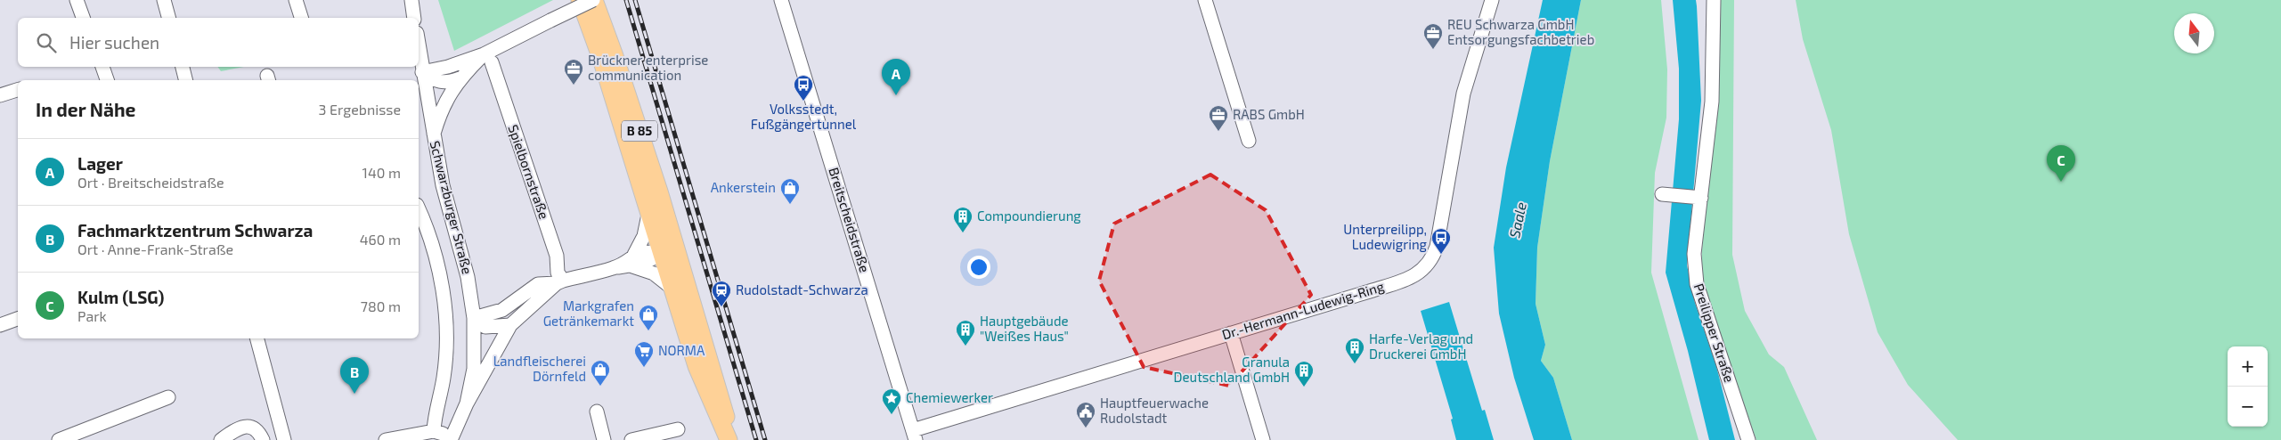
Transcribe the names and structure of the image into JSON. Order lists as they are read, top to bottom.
{
  "streets": {
    "main road": ["B 85"],
    "street": [
      "Spielbornstraße",
      "Schwarzburger Straße",
      "Breitscheidstraße",
      "Dr.-Hermann-Ludewig-Ring",
      "Preilipper Straße"
    ]
  },
  "crossings": [
    ["Spielbornstraße", "Schwarzburger Straße"],
    ["Breitscheidstraße", "Dr.-Hermann-Ludewig-Ring"]
  ],
  "water": ["Saale"],
  "places": {
    "office": ["REU Schwarza GmbH Entsorgungsfachbetrieb", "Brückner enterprise communication", "RABS GmbH"],
    "bus stop": ["Volksstedt, Fußgängertunnel", "Unterpreilipp, Ludewigring"],
    "shop": ["Ankerstein", "Markgrafen Getränkemarkt", "Landfleischerei Dörnfeld"],
    "building": [
      "Compoundierung",
      "Hauptgebäude \"Weißes Haus\"",
      "Harfe-Verlag und Druckerei GmbH",
      "Granula Deutschland GmbH"
    ],
    "station": ["Rudolstadt-Schwarza"],
    "supermarket": ["NORMA"],
    "place": ["Chemiewerker"],
    "public building": ["Hauptfeuerwache Rudolstadt"]
  },
  "north": "top",
  "page": {
    "search": "Hier suchen",
    "pins": ["A", "C", "B"],
    "heading": ["In der Nähe", "3 Ergebnisse"],
    "list": [
      {
        "mark": "A",
        "name": "Lager",
        "note": "Ort · Breitscheidstraße",
        "value": "140 m"
      },
      {
        "mark": "B",
        "name": "Fachmarktzentrum Schwarza",
        "note": "Ort · Anne-Frank-Straße",
        "value": "460 m"
      },
      {
        "mark": "C",
        "name": "Kulm (LSG)",
        "note": "Park",
        "value": "780 m"
      }
    ],
    "map_buttons": ["+", "−"]
  }
}
